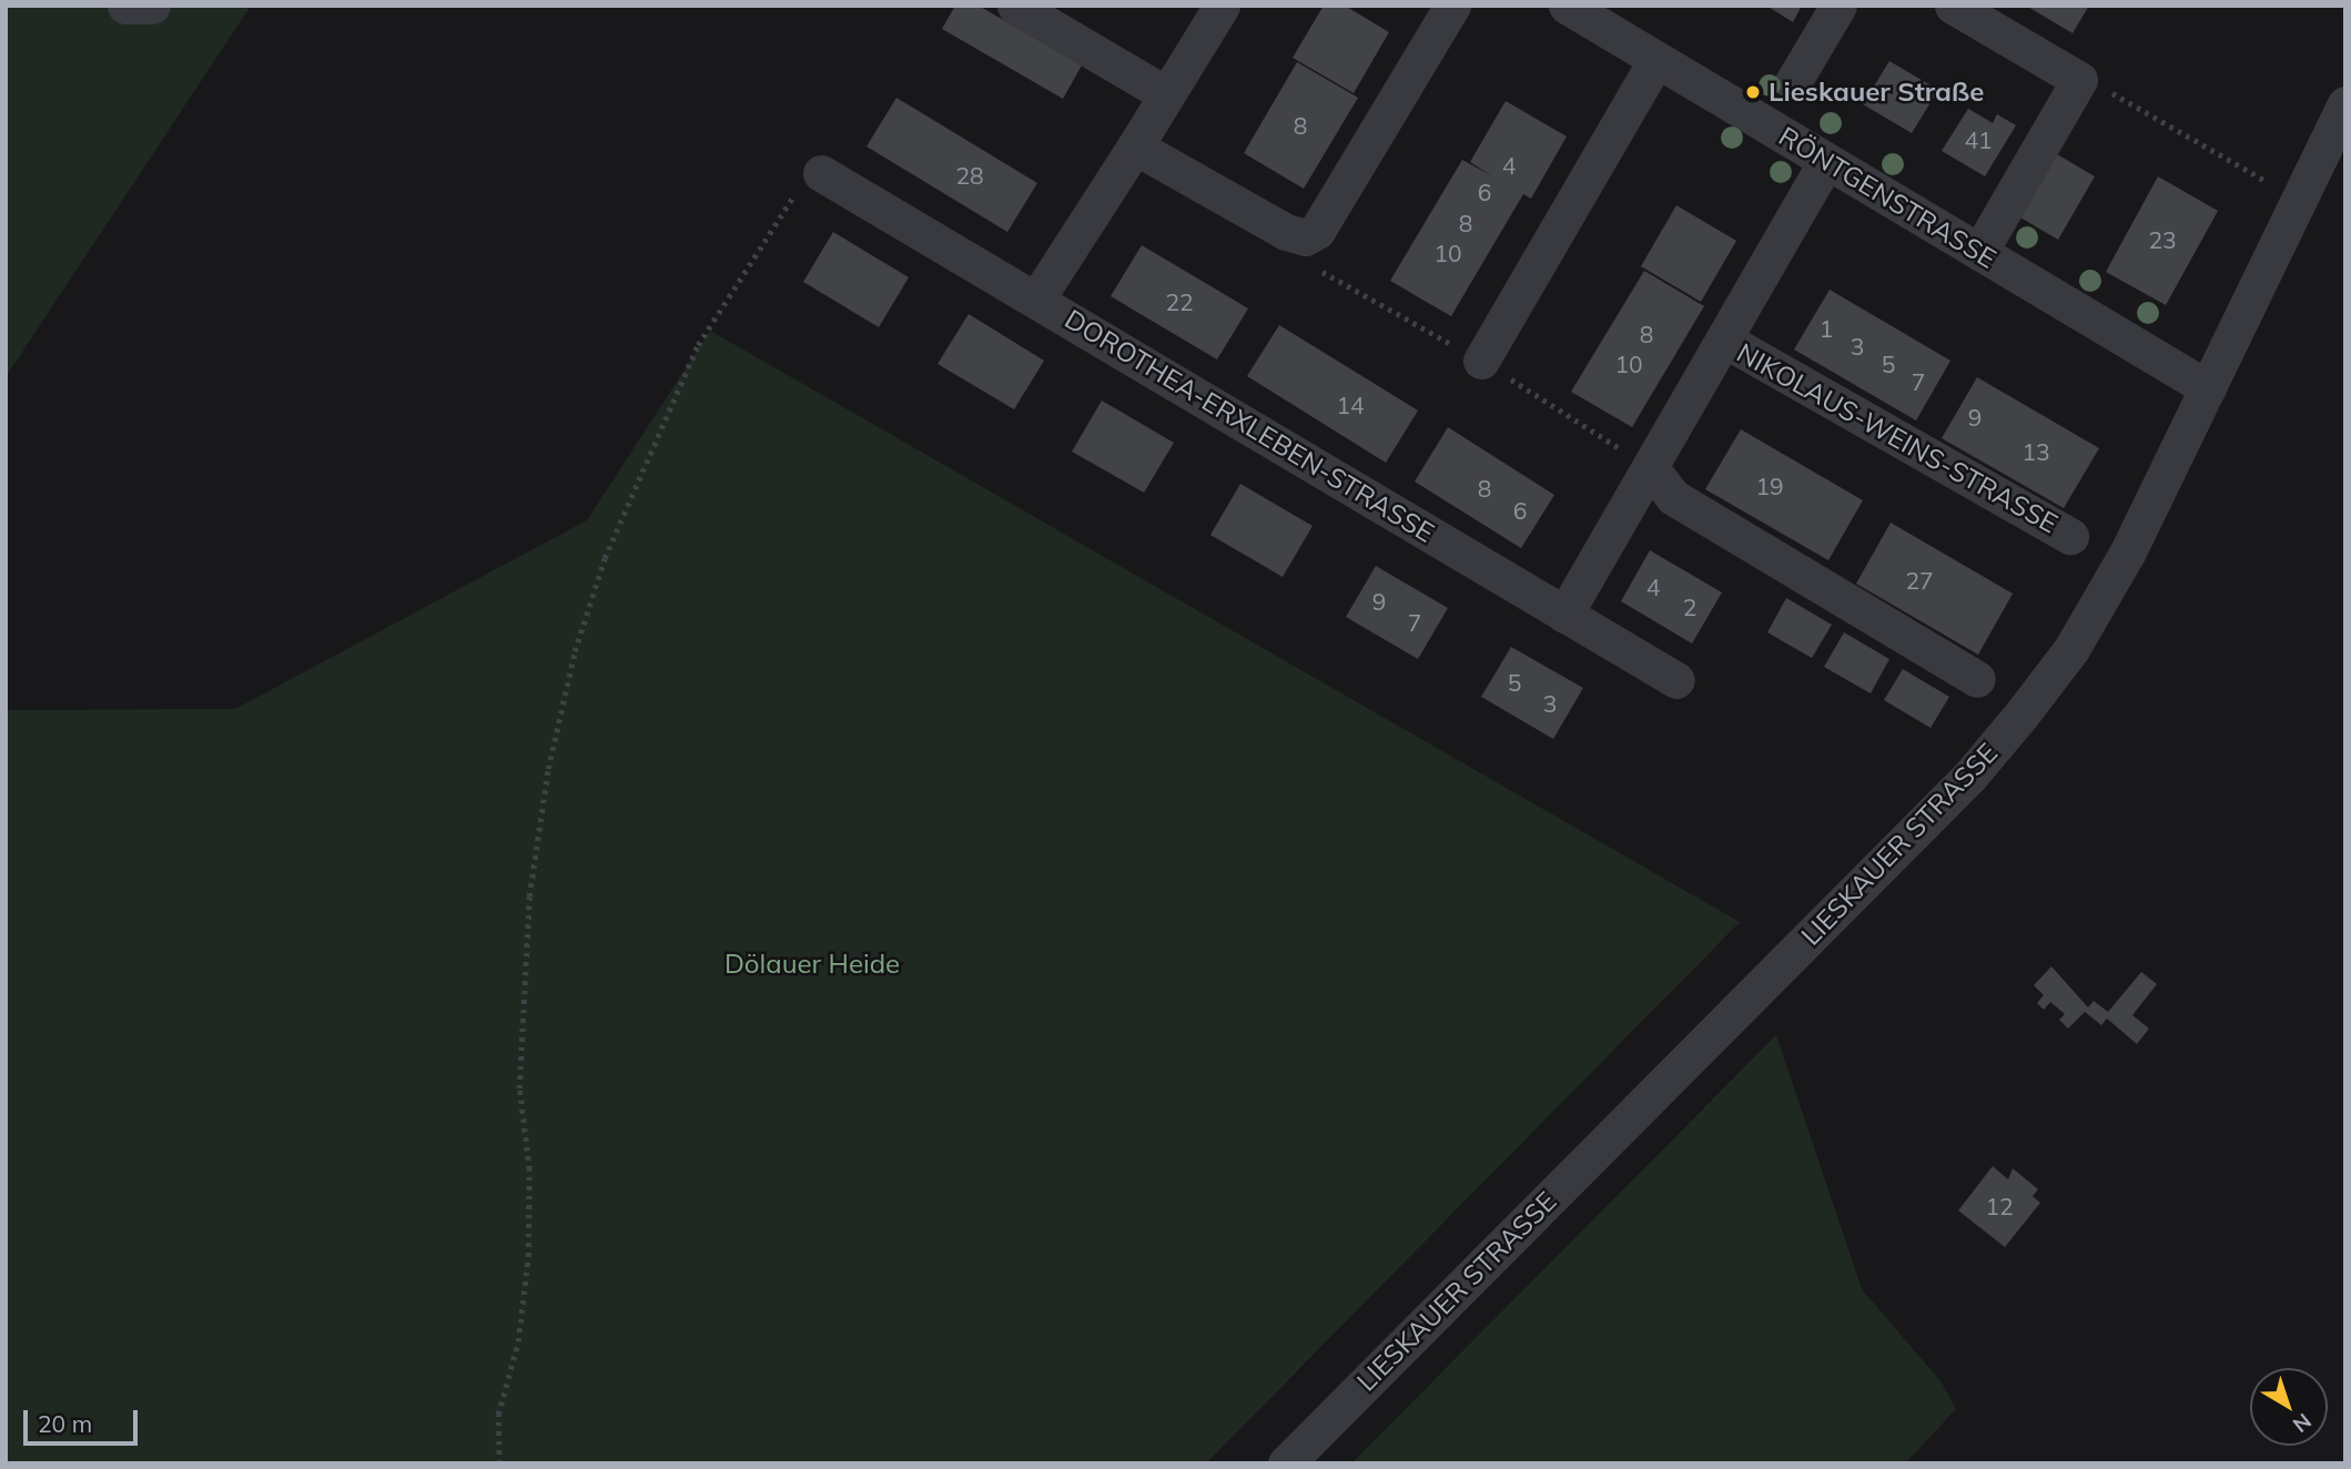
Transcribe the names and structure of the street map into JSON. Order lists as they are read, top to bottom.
{
  "streets": {
    "street": [
      "RÖNTGENSTRASSE",
      "DOROTHEA-ERXLEBEN-STRASSE",
      "NIKOLAUS-WEINS-STRASSE",
      "LIESKAUER STRASSE"
    ]
  },
  "crossings": [
    ["RÖNTGENSTRASSE", "NIKOLAUS-WEINS-STRASSE"],
    ["RÖNTGENSTRASSE", "LIESKAUER STRASSE"],
    ["DOROTHEA-ERXLEBEN-STRASSE", "NIKOLAUS-WEINS-STRASSE"]
  ],
  "parks": ["Dölauer Heide"],
  "places": ["Lieskauer Straße"],
  "house_numbers": [
    "8",
    "41",
    "4",
    "28",
    "6",
    "8",
    "23",
    "10",
    "22",
    "1",
    "8",
    "3",
    "10",
    "5",
    "7",
    "14",
    "9",
    "13",
    "19",
    "8",
    "6",
    "27",
    "4",
    "9",
    "2",
    "7",
    "5",
    "3",
    "12"
  ],
  "scale_bar": "20 m",
  "north": "bottom right"
}
